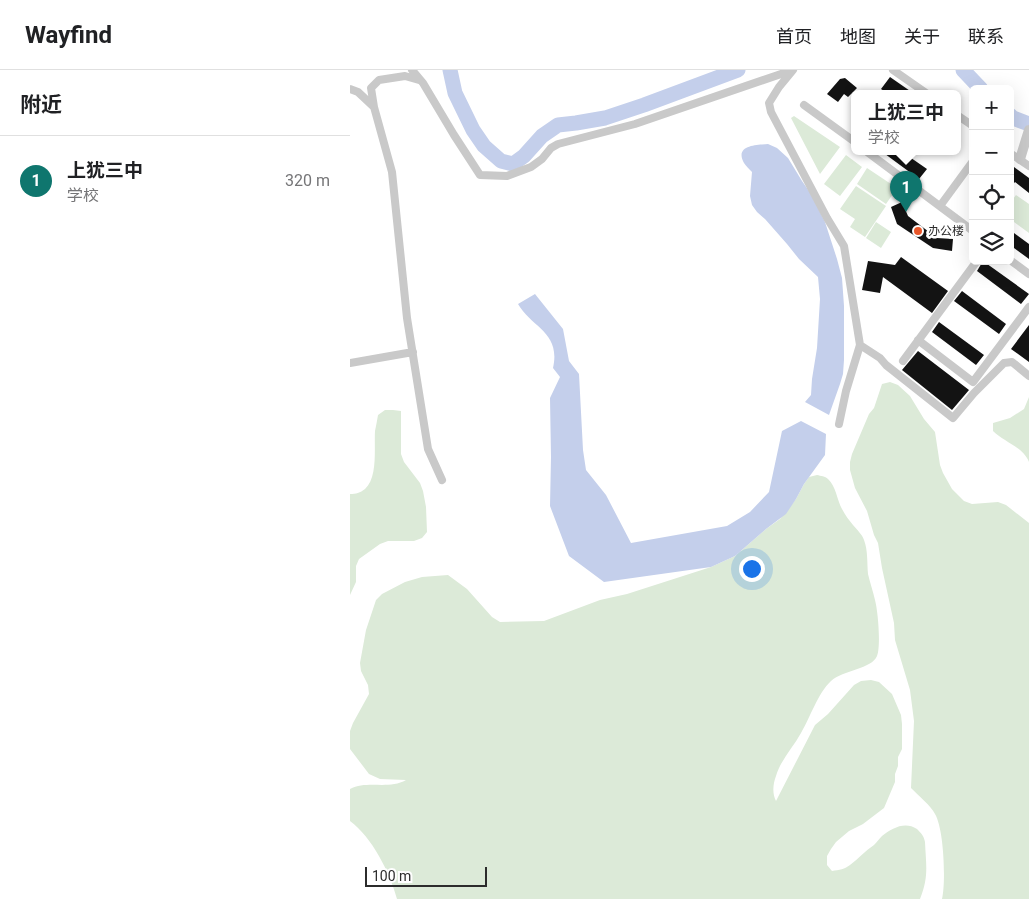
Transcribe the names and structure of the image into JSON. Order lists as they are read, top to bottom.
{
  "places": ["办公楼"],
  "scale_bar": "100 m",
  "page": {
    "header": "Wayfind",
    "nav": [
      "首页",
      "地图",
      "关于",
      "联系"
    ],
    "heading": "附近",
    "map_buttons": ["+", "−"],
    "popup": ["上犹三中", "学校"],
    "list": [
      {
        "mark": "1",
        "name": "上犹三中",
        "note": "学校",
        "value": "320 m"
      }
    ],
    "pins": "1",
    "scale": "100 m"
  }
}
